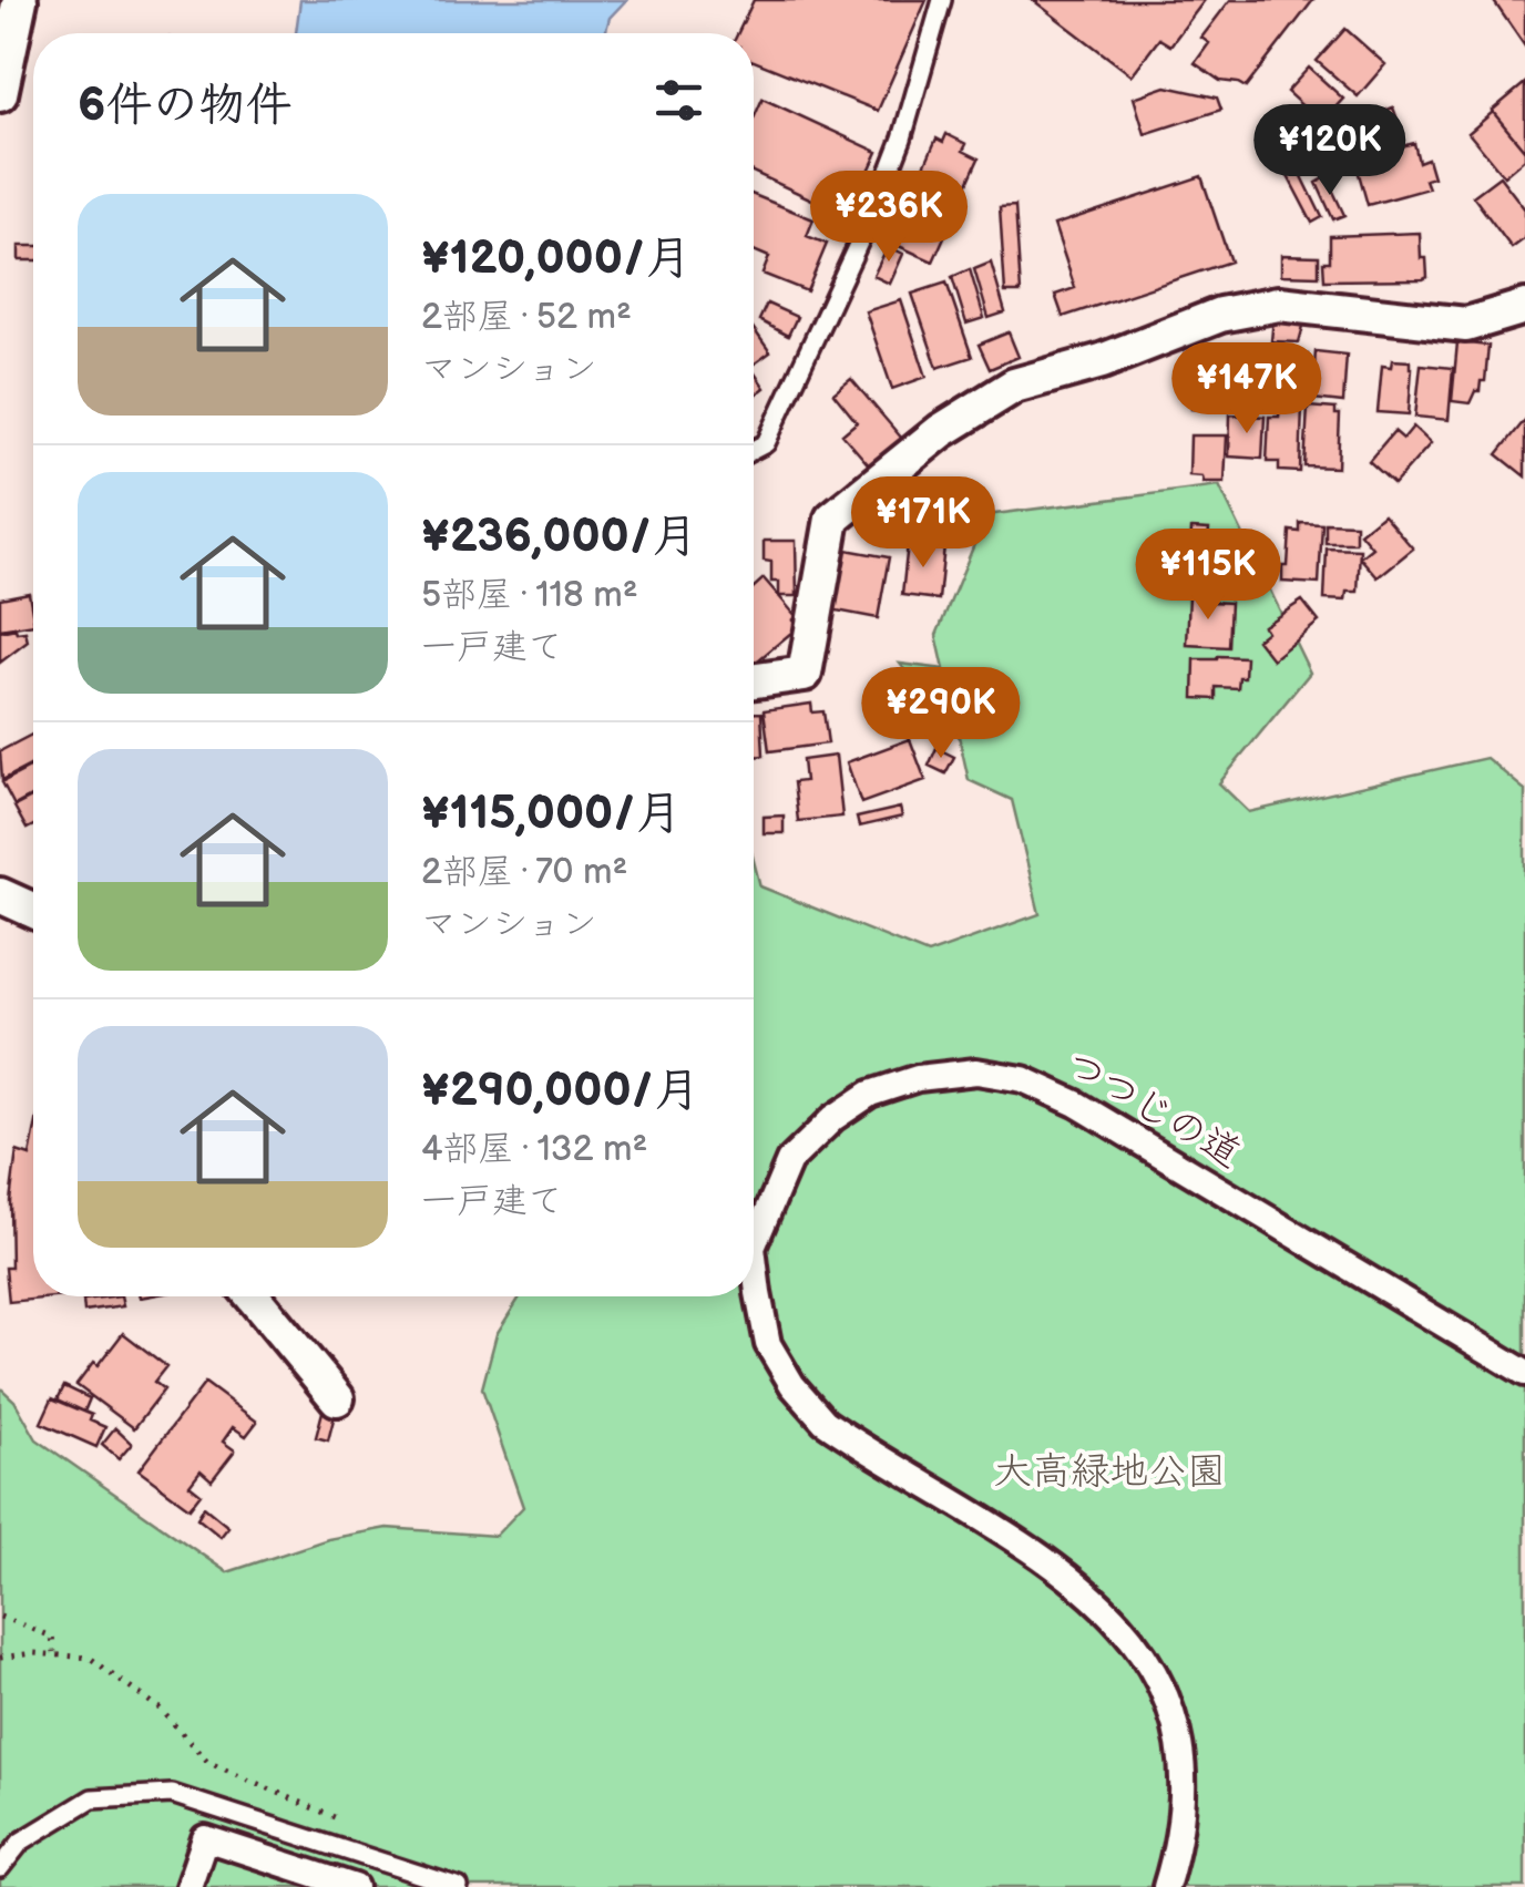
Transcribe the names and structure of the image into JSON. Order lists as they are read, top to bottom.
{
  "streets": {
    "street": ["つつじの道"]
  },
  "parks": ["大高緑地公園"],
  "page": {
    "heading": "6件の物件",
    "price": [
      "¥120K",
      "¥236K",
      "¥147K",
      "¥171K",
      "¥115K",
      "¥290K"
    ],
    "list": [
      {
        "name": "¥120,000/月",
        "note": "2部屋 · 52 m² · マンション"
      },
      {
        "name": "¥236,000/月",
        "note": "5部屋 · 118 m² · 一戸建て"
      },
      {
        "name": "¥115,000/月",
        "note": "2部屋 · 70 m² · マンション"
      },
      {
        "name": "¥290,000/月",
        "note": "4部屋 · 132 m² · 一戸建て"
      }
    ]
  }
}
